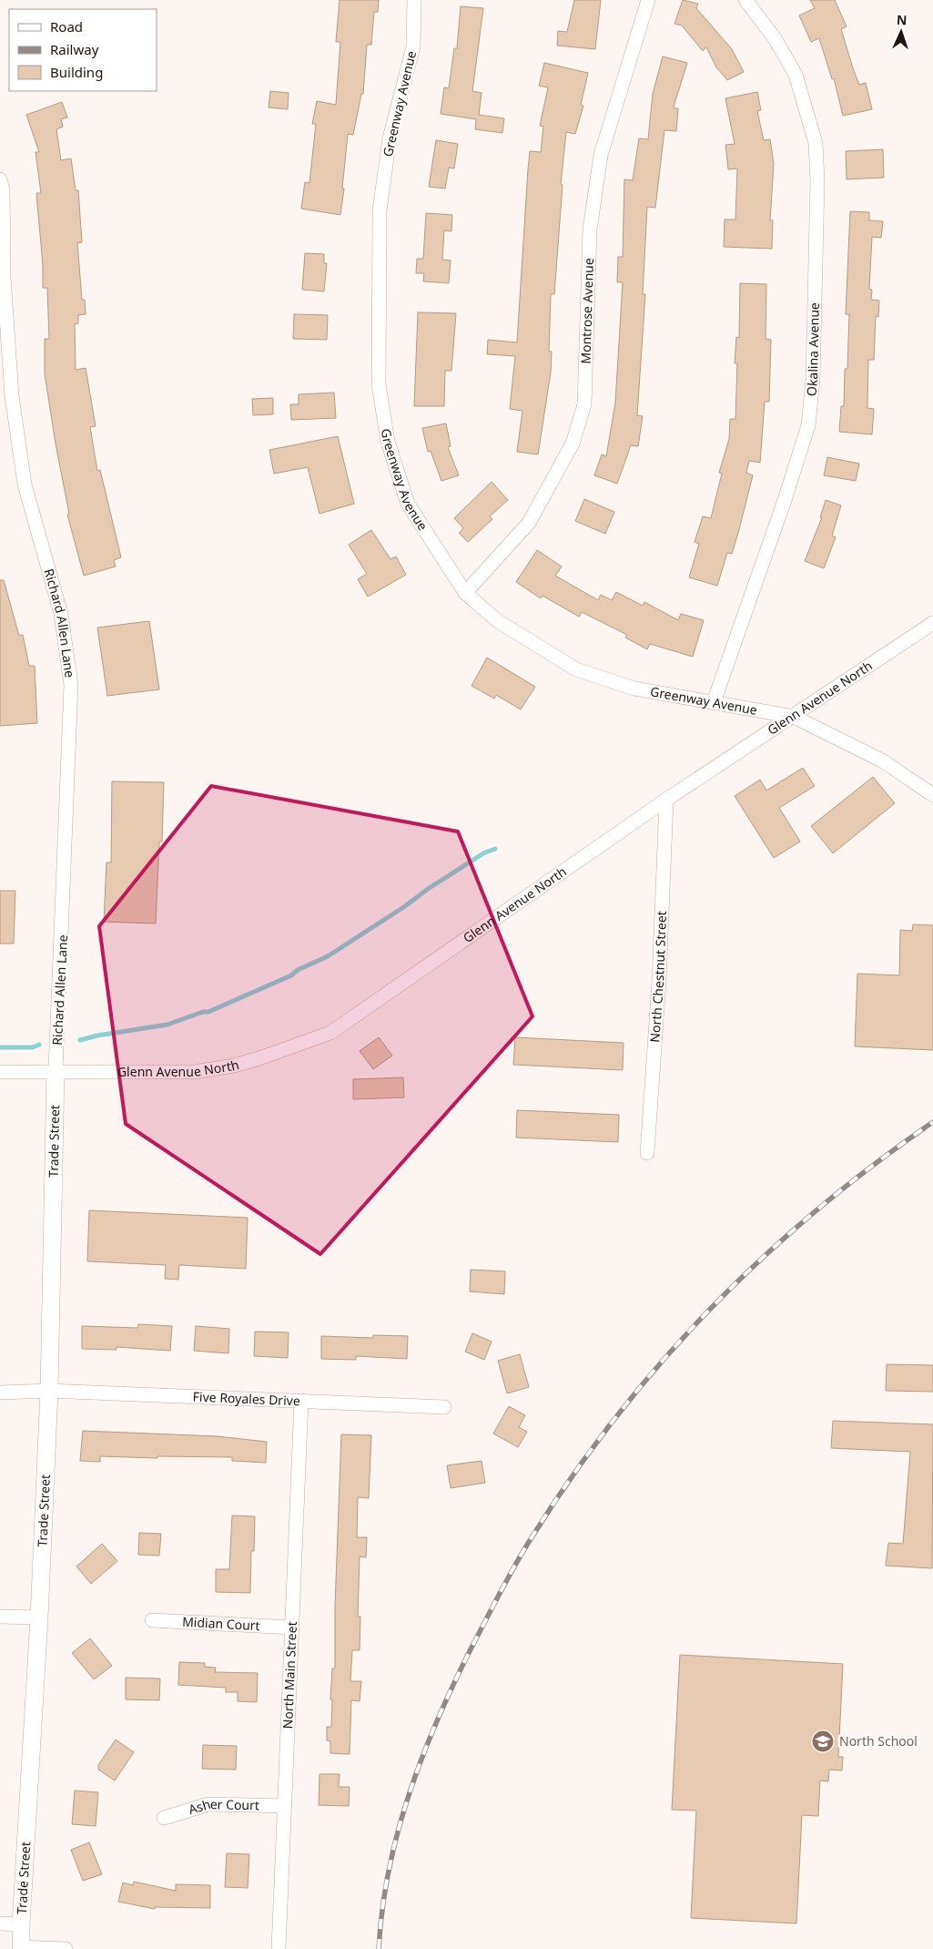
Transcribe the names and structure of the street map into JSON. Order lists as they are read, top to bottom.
{
  "streets": {
    "street": [
      "Greenway Avenue",
      "Montrose Avenue",
      "Okalina Avenue",
      "Richard Allen Lane",
      "Glenn Avenue North",
      "North Chestnut Street",
      "Trade Street",
      "Five Royales Drive",
      "Midian Court",
      "North Main Street",
      "Asher Court"
    ]
  },
  "crossings": [
    ["Greenway Avenue", "Montrose Avenue"],
    ["Greenway Avenue", "Okalina Avenue"],
    ["Greenway Avenue", "Glenn Avenue North"],
    ["Richard Allen Lane", "Glenn Avenue North"],
    ["Richard Allen Lane", "Trade Street"],
    ["Glenn Avenue North", "North Chestnut Street"],
    ["Glenn Avenue North", "Trade Street"],
    ["Trade Street", "Five Royales Drive"],
    ["Five Royales Drive", "North Main Street"],
    ["Midian Court", "North Main Street"],
    ["North Main Street", "Asher Court"]
  ],
  "places": {
    "school or university": ["North School"]
  },
  "legend": ["Road", "Railway", "Building"],
  "north": "top"
}
